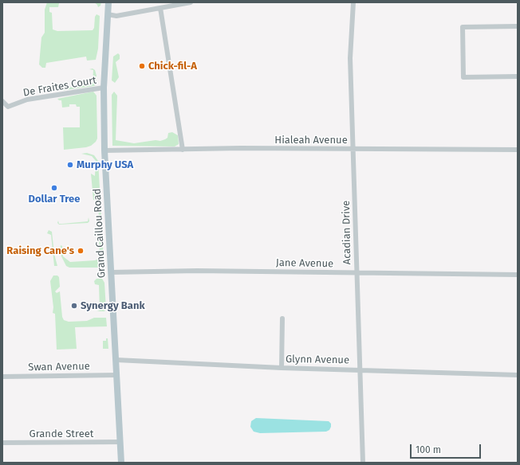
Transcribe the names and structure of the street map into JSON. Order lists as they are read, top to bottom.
{
  "streets": {
    "main road": ["Grand Caillou Road"],
    "street": [
      "De Fraites Court",
      "Hialeah Avenue",
      "Acadian Drive",
      "Jane Avenue",
      "Glynn Avenue",
      "Swan Avenue",
      "Grande Street"
    ]
  },
  "crossings": [
    ["De Fraites Court", "Grand Caillou Road"],
    ["Hialeah Avenue", "Acadian Drive"],
    ["Hialeah Avenue", "Grand Caillou Road"],
    ["Acadian Drive", "Jane Avenue"],
    ["Acadian Drive", "Glynn Avenue"],
    ["Grand Caillou Road", "Jane Avenue"],
    ["Grand Caillou Road", "Glynn Avenue"],
    ["Grand Caillou Road", "Swan Avenue"],
    ["Grand Caillou Road", "Grande Street"]
  ],
  "places": [
    "Chick-fil-A",
    "Murphy USA",
    "Dollar Tree",
    "Raising Cane's",
    "Synergy Bank"
  ],
  "scale_bar": "100 m"
}
